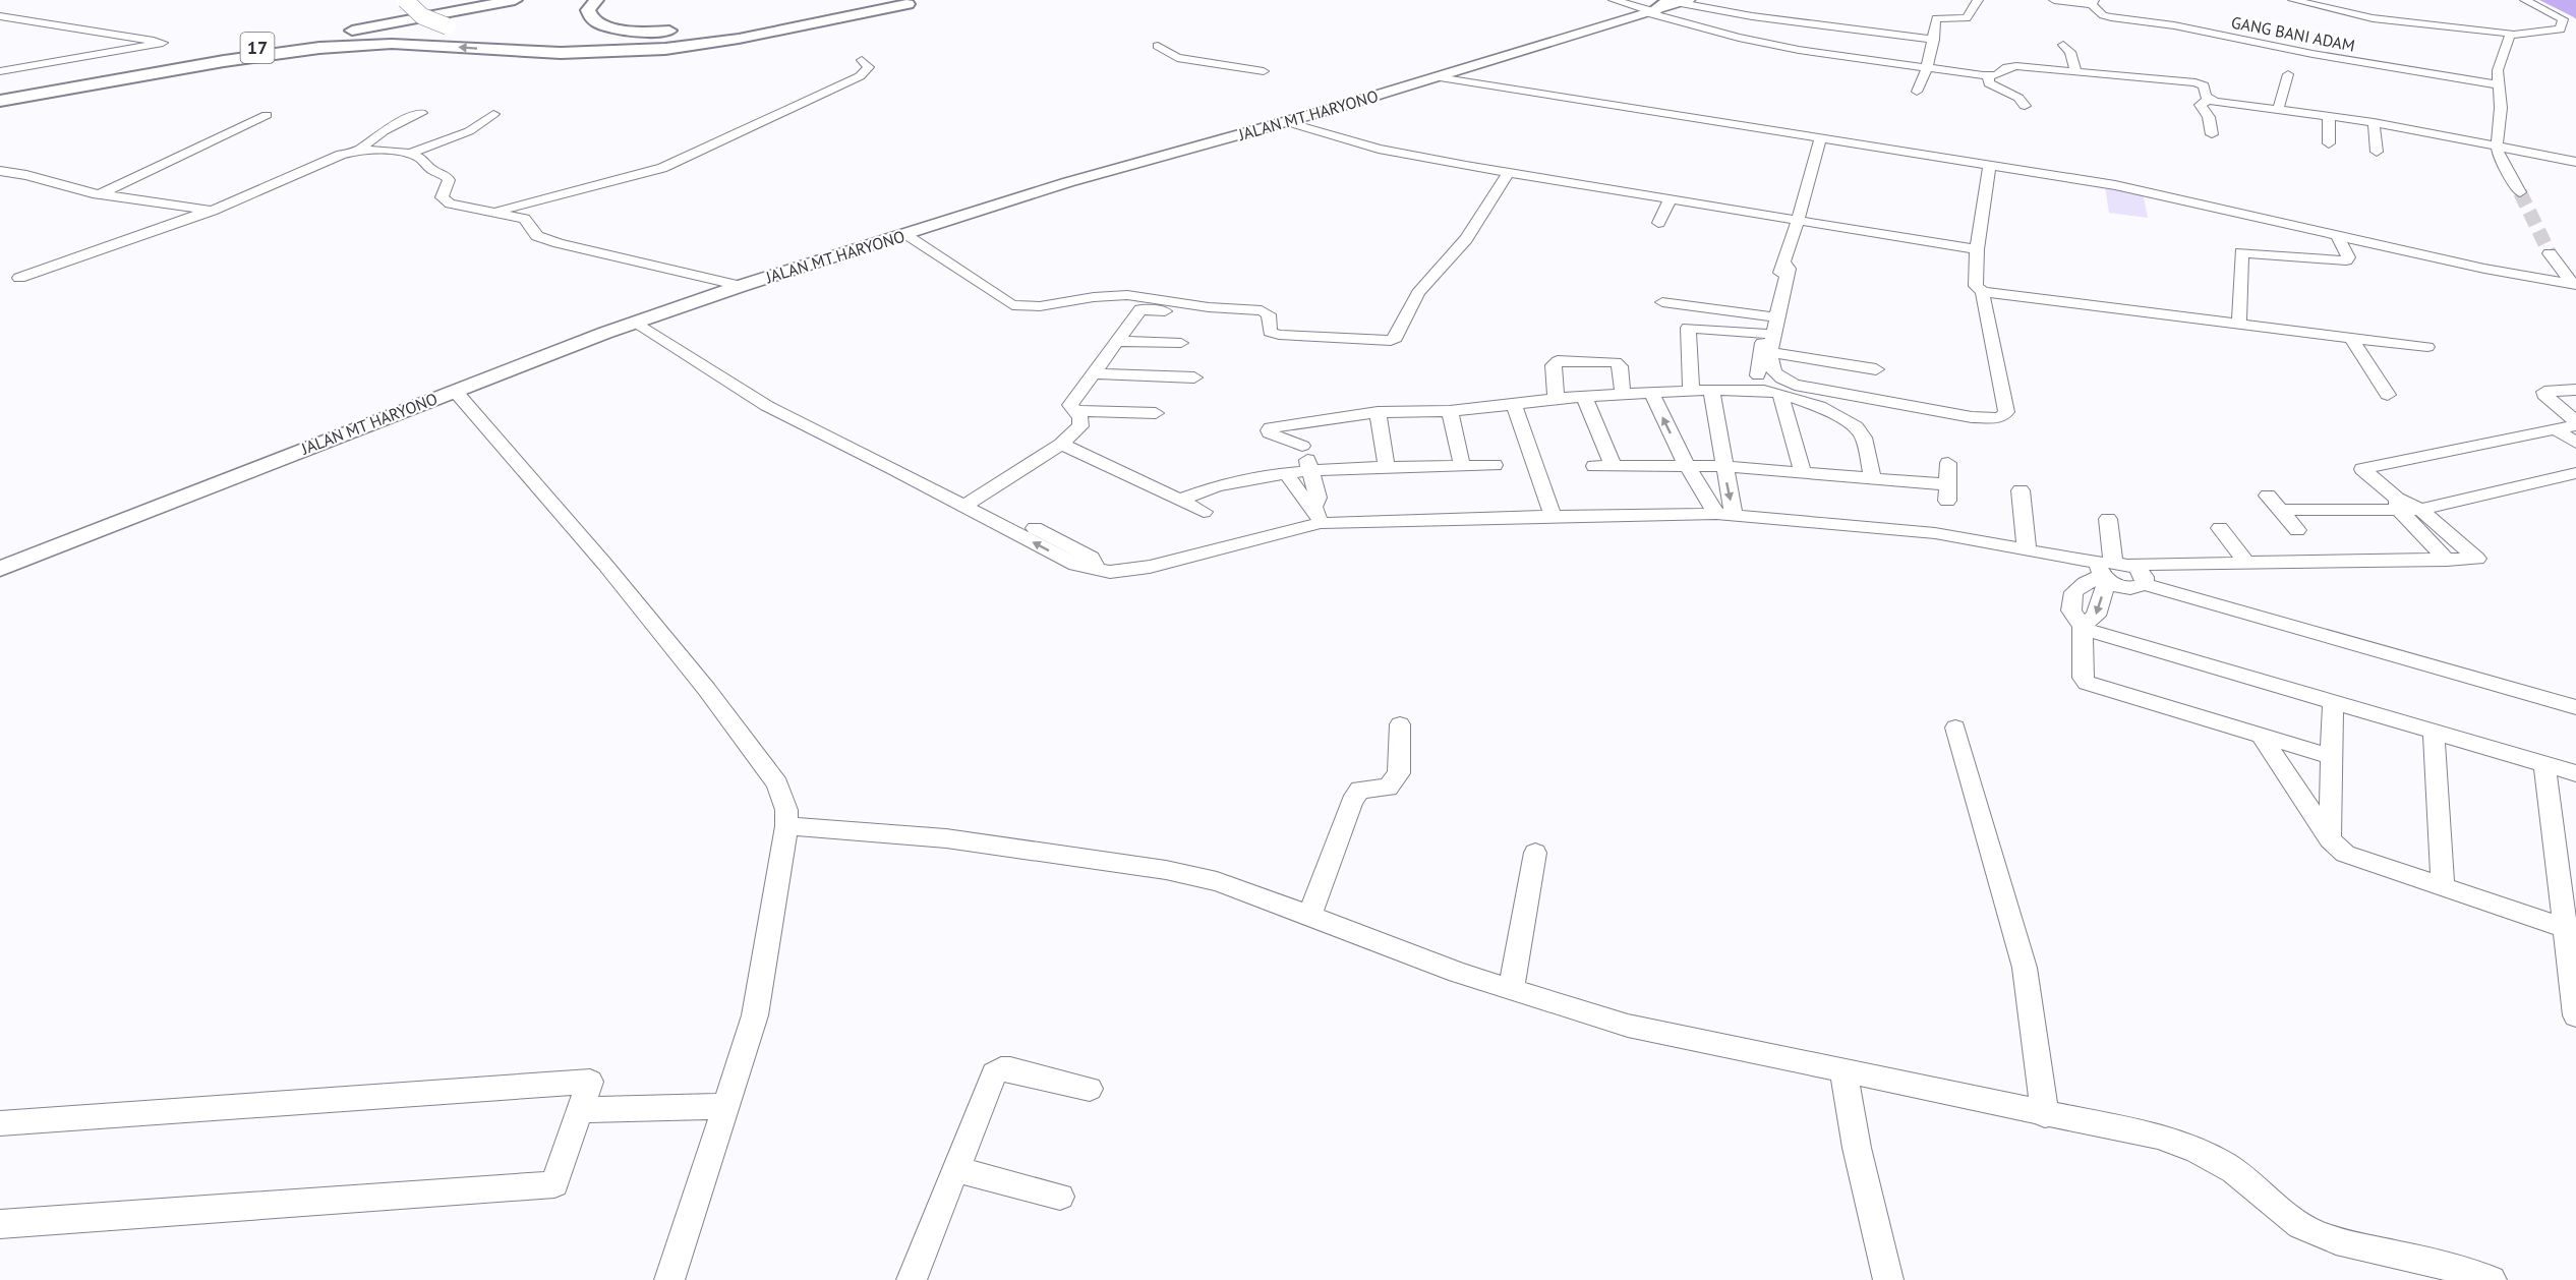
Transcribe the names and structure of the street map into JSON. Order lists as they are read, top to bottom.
{
  "streets": {
    "highway": ["17"],
    "main road": ["JALAN MT HARYONO"],
    "street": ["GANG BANI ADAM"]
  }
}
